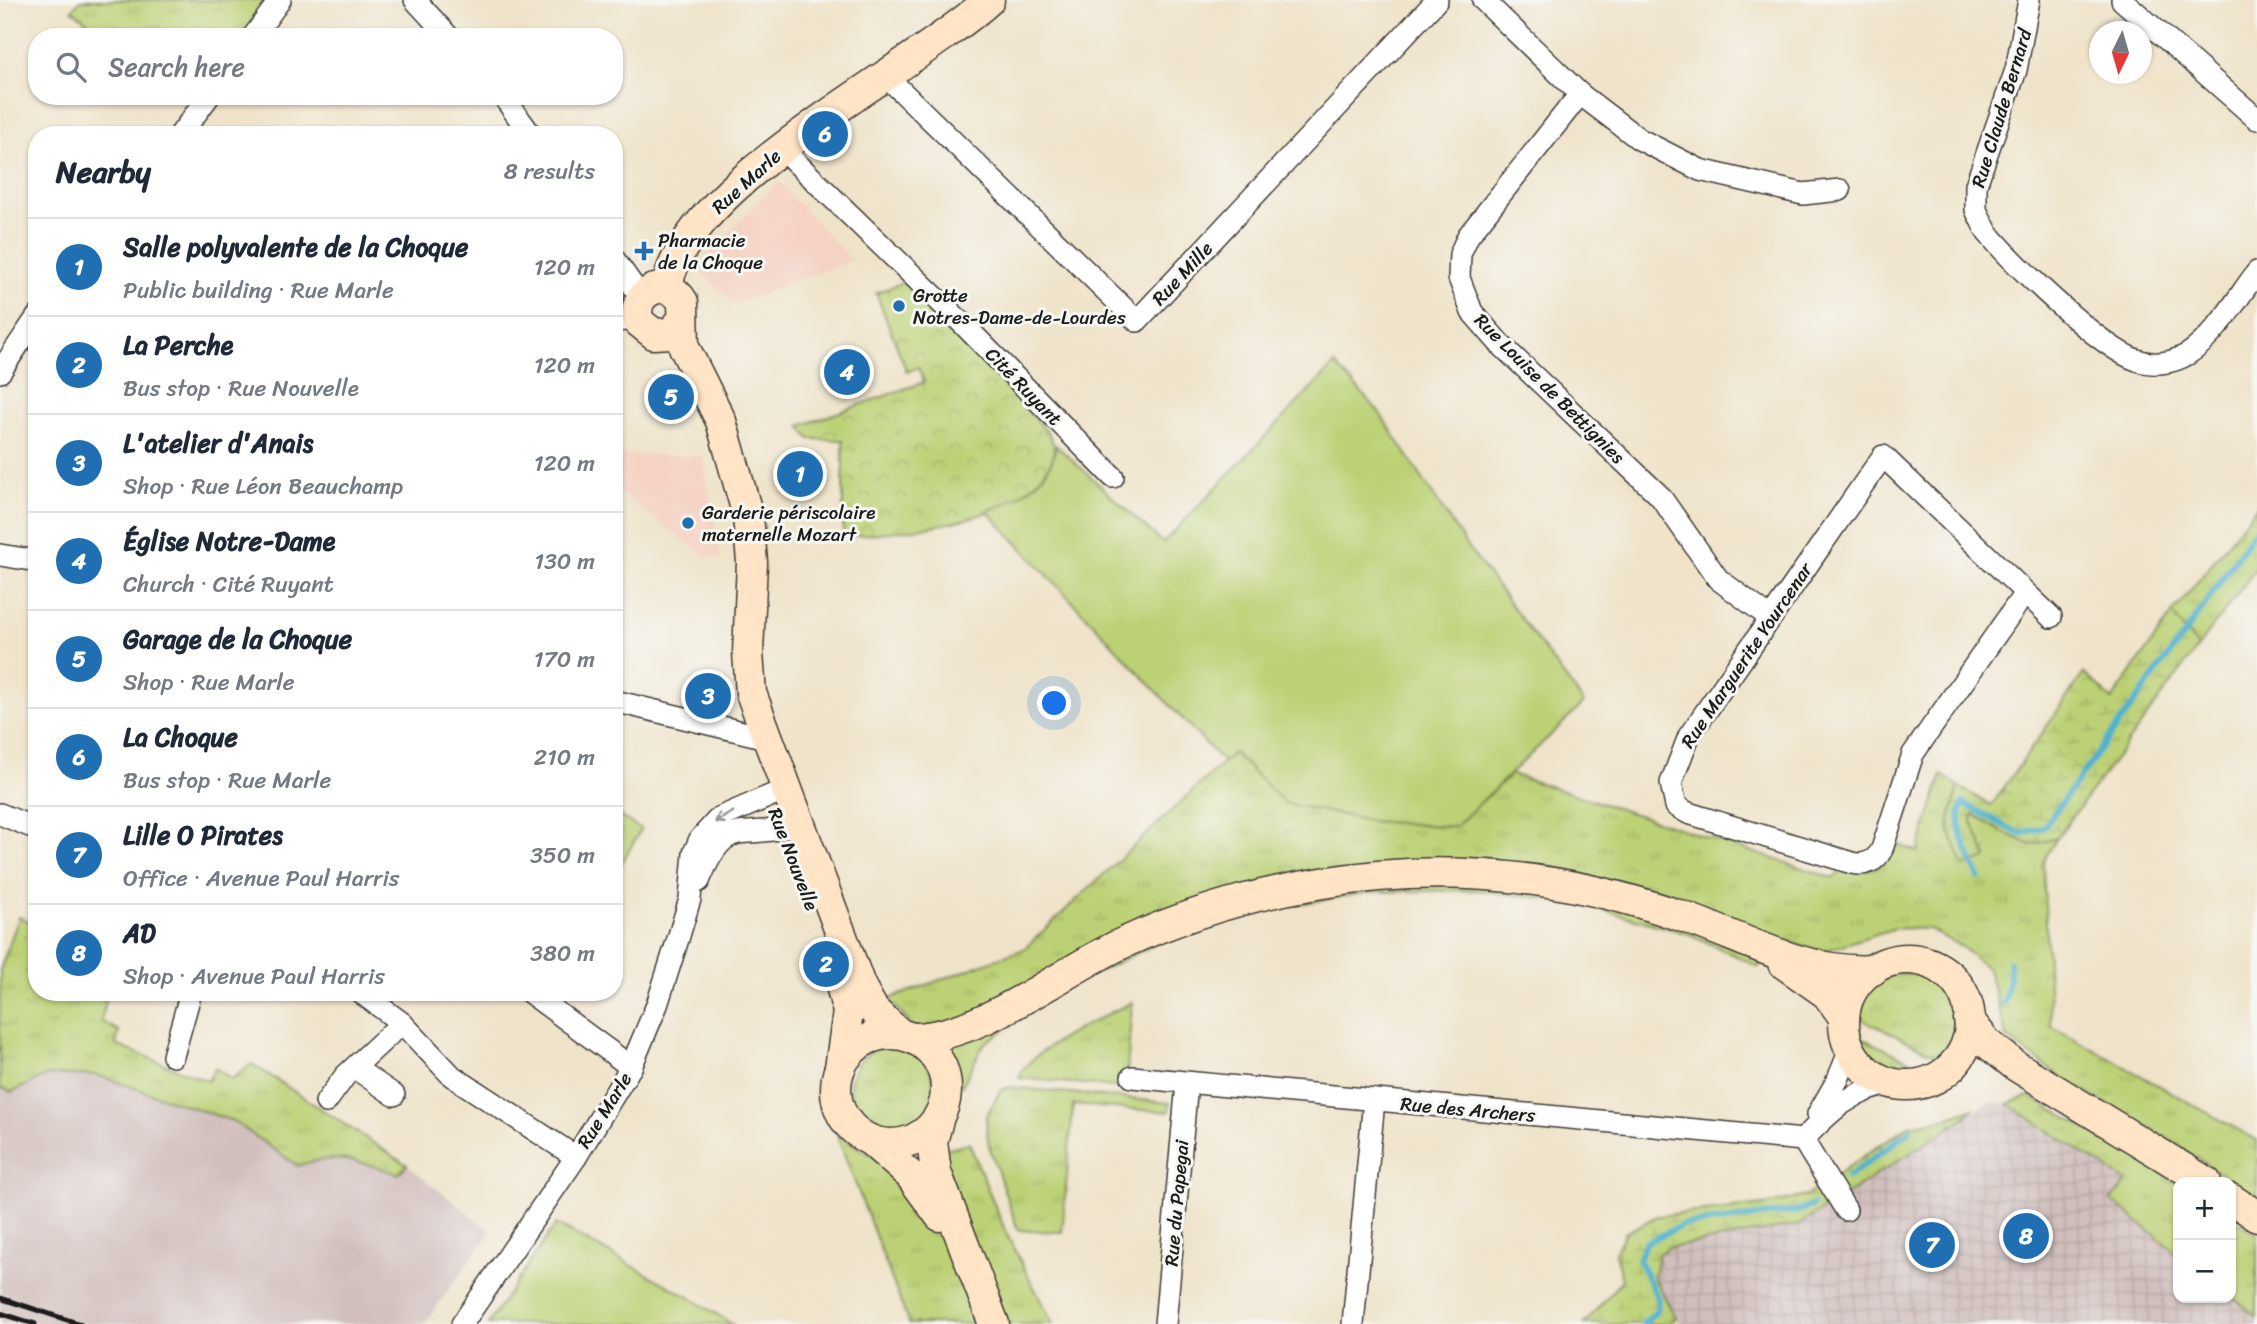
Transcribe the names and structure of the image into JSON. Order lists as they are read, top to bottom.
{
  "streets": {
    "main road": ["Rue Marle", "Rue Nouvelle"],
    "street": [
      "Rue Claude Bernard",
      "Rue Mille",
      "Cité Ruyant",
      "Rue Louise de Bettignies",
      "Rue Marguerite Yourcenar",
      "Rue des Archers",
      "Rue du Papegai"
    ]
  },
  "crossings": [
    ["Rue Marle", "Rue Mille"],
    ["Rue Marle", "Cité Ruyant"],
    ["Rue Marle", "Rue Nouvelle"],
    ["Rue Louise de Bettignies", "Rue Marguerite Yourcenar"],
    ["Rue des Archers", "Rue du Papegai"]
  ],
  "places": {
    "health": ["Pharmacie de la Choque"],
    "other": ["Grotte Notres-Dame-de-Lourdes", "Garderie périscolaire maternelle Mozart"]
  },
  "north": "bottom",
  "page": {
    "search": "Search here",
    "pins": [
      "6",
      "4",
      "5",
      "1",
      "3",
      "2",
      "8",
      "7"
    ],
    "heading": ["Nearby", "8 results"],
    "list": [
      {
        "mark": "1",
        "name": "Salle polyvalente de la Choque",
        "note": "Public building · Rue Marle",
        "value": "120 m"
      },
      {
        "mark": "2",
        "name": "La Perche",
        "note": "Bus stop · Rue Nouvelle",
        "value": "120 m"
      },
      {
        "mark": "3",
        "name": "L'atelier d'Anais",
        "note": "Shop · Rue Léon Beauchamp",
        "value": "120 m"
      },
      {
        "mark": "4",
        "name": "Église Notre-Dame",
        "note": "Church · Cité Ruyant",
        "value": "130 m"
      },
      {
        "mark": "5",
        "name": "Garage de la Choque",
        "note": "Shop · Rue Marle",
        "value": "170 m"
      },
      {
        "mark": "6",
        "name": "La Choque",
        "note": "Bus stop · Rue Marle",
        "value": "210 m"
      },
      {
        "mark": "7",
        "name": "Lille O Pirates",
        "note": "Office · Avenue Paul Harris",
        "value": "350 m"
      },
      {
        "mark": "8",
        "name": "AD",
        "note": "Shop · Avenue Paul Harris",
        "value": "380 m"
      }
    ],
    "map_buttons": ["+", "−"]
  }
}
